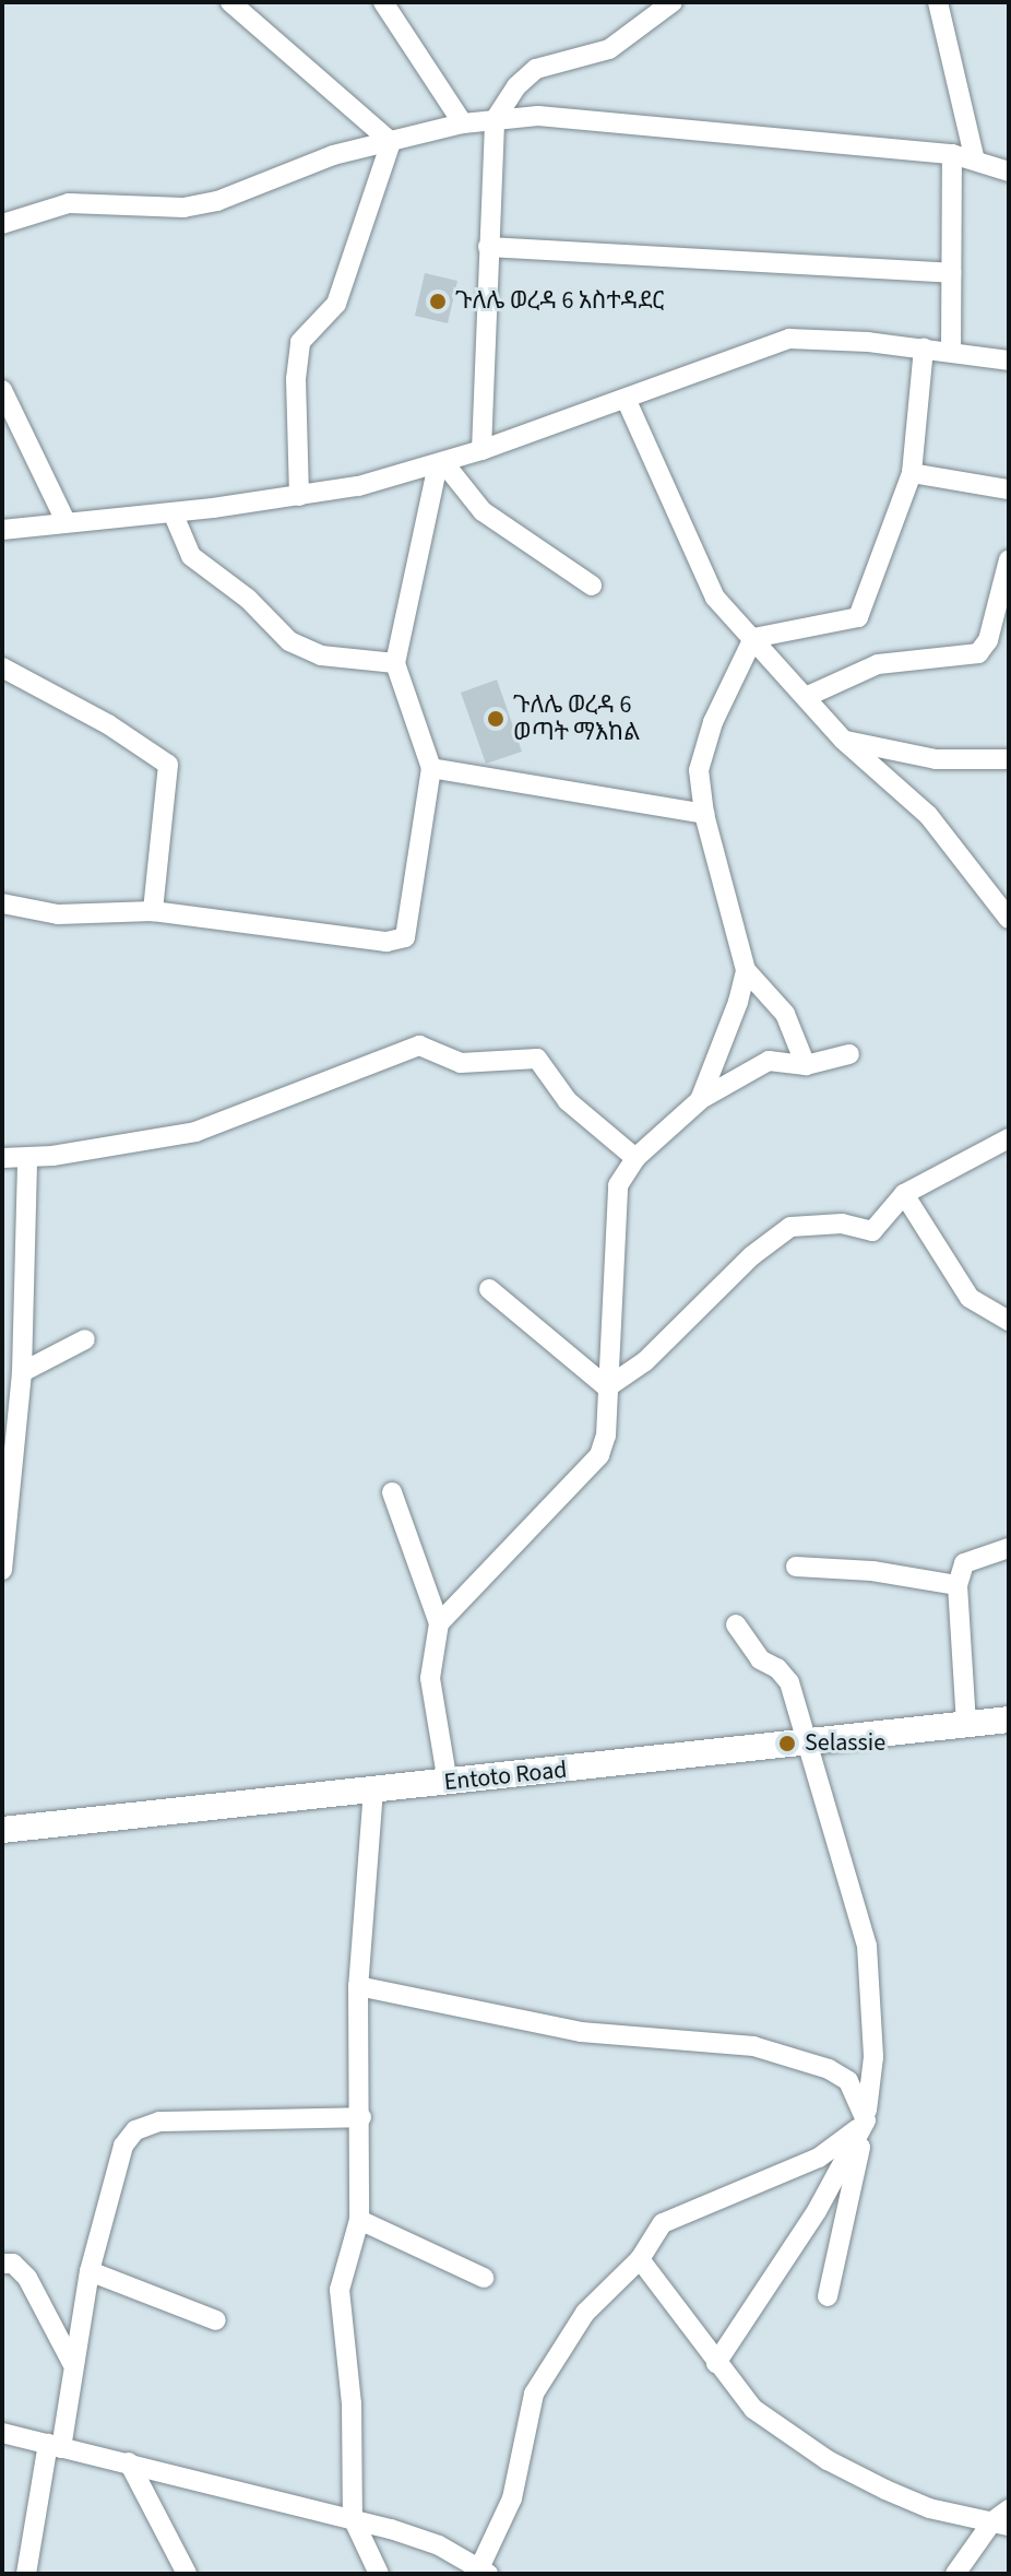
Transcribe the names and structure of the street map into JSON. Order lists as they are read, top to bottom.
{
  "streets": {
    "main road": ["Entoto Road"]
  },
  "places": ["ጉለሌ ወረዳ 6 አስተዳደር", "ጉለሌ ወረዳ 6 ወጣት ማእከል", "Selassie"]
}
